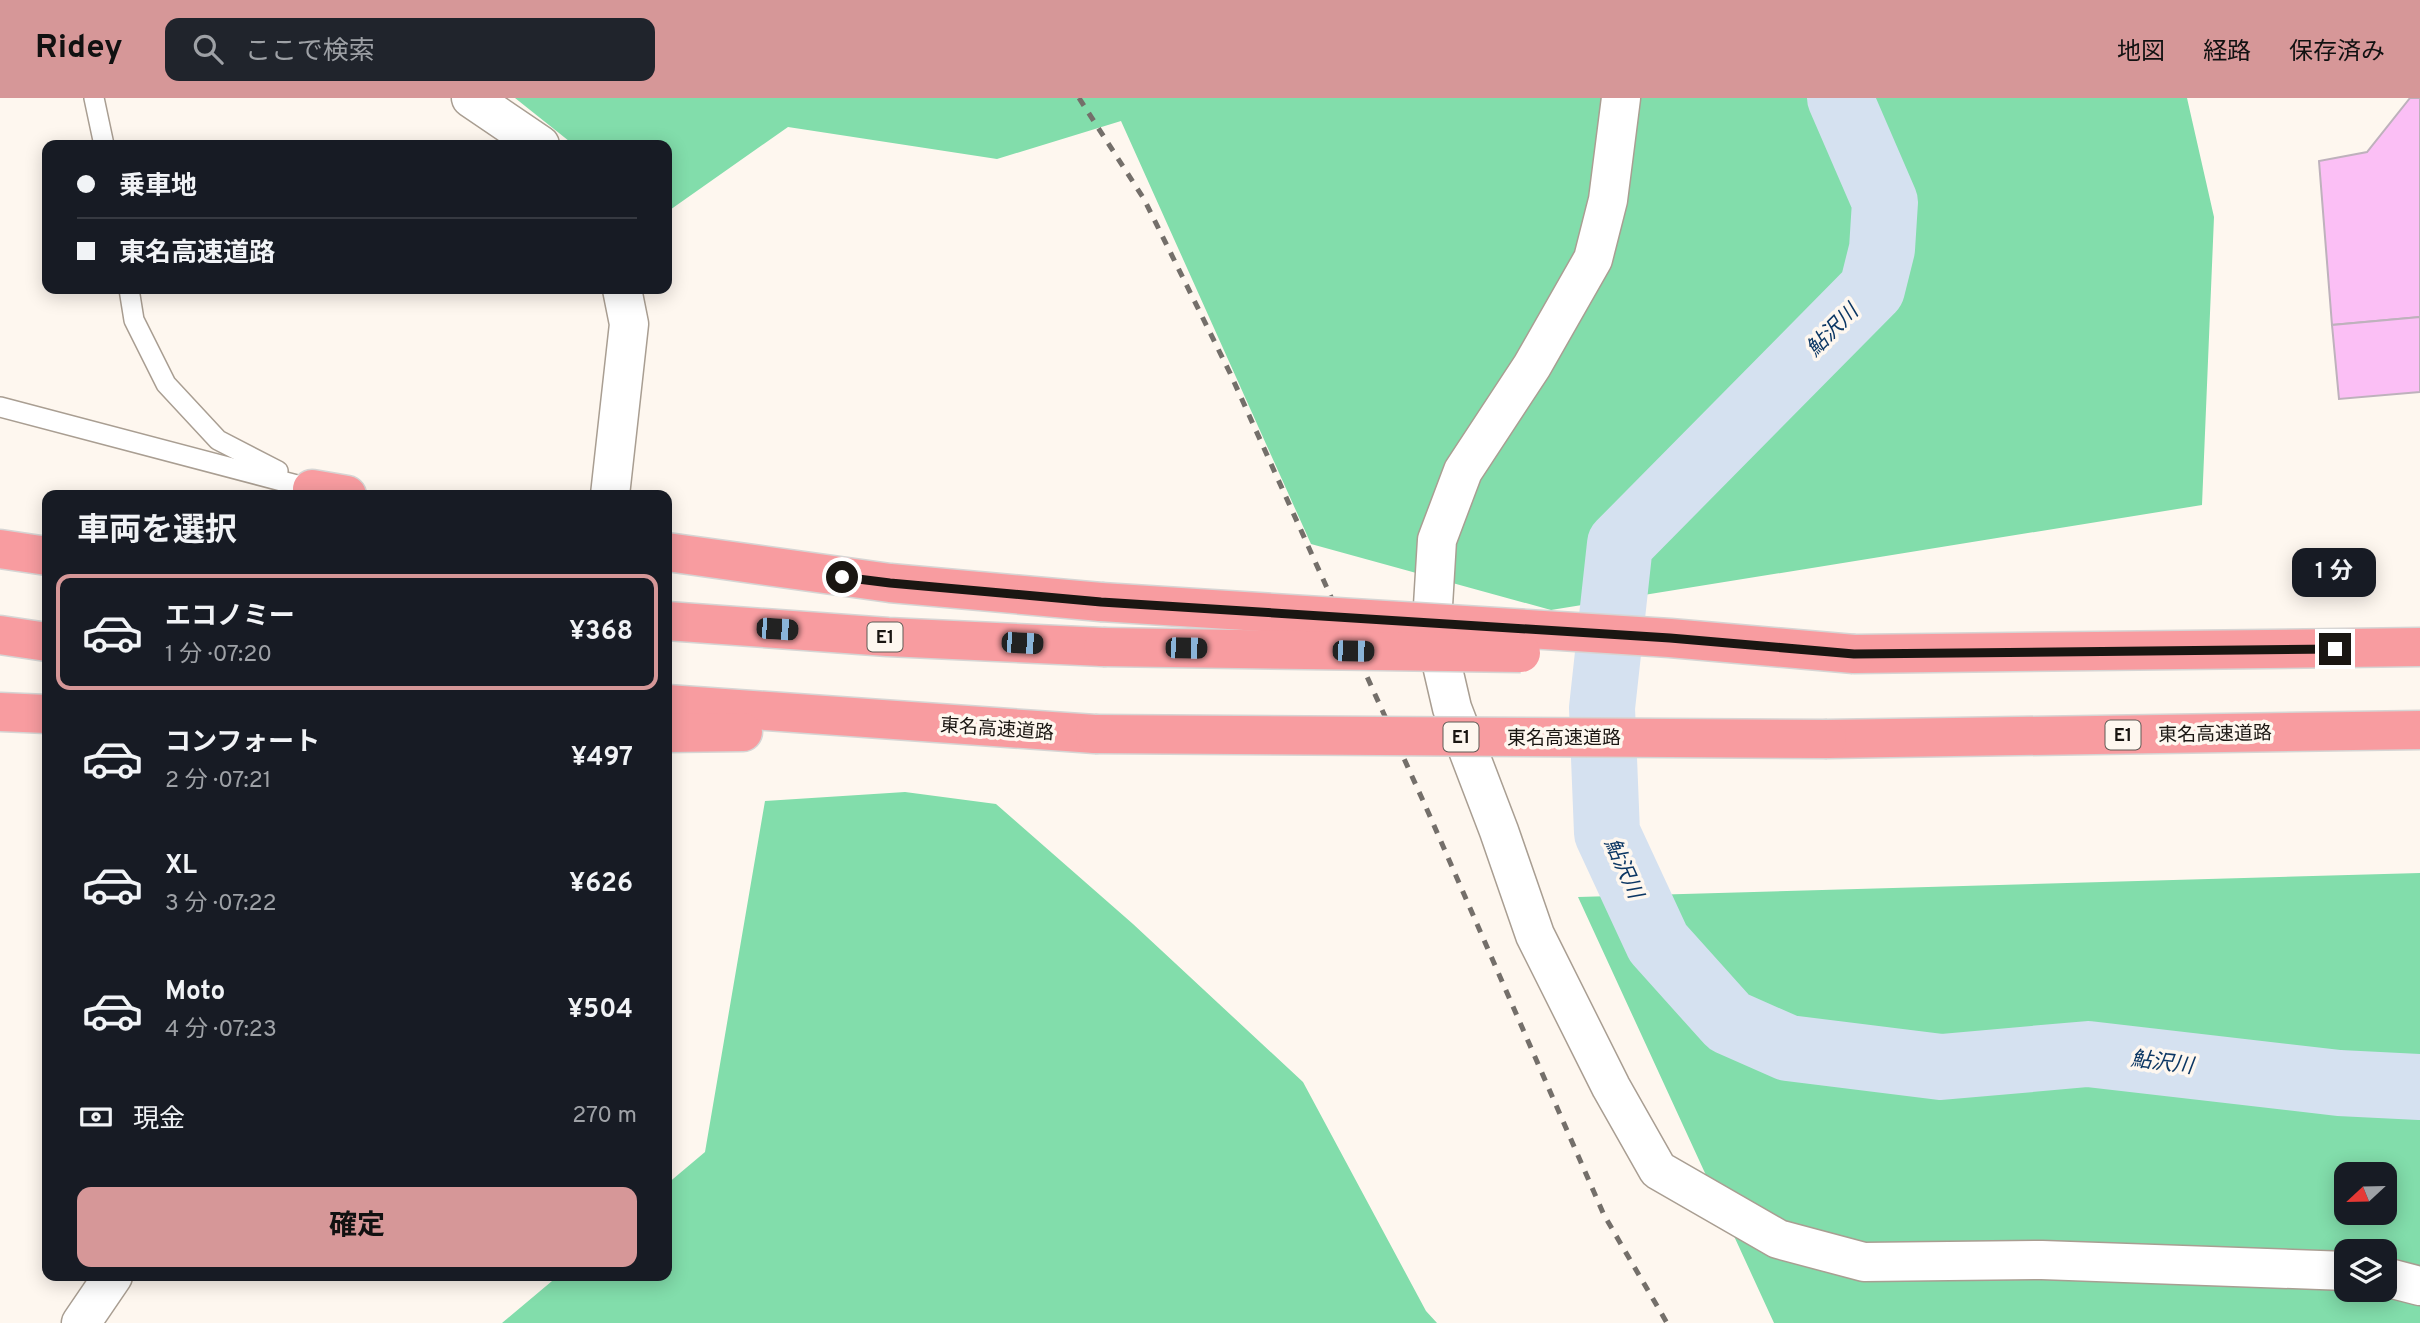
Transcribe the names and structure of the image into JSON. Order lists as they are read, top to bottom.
{
  "streets": {
    "highway": ["E1", "東名高速道路"]
  },
  "water": ["鮎沢川"],
  "north": "left",
  "page": {
    "header": "Ridey",
    "search": "ここで検索",
    "nav": ["地図", "経路", "保存済み"],
    "banner": ["乗車地", "東名高速道路"],
    "heading": "車両を選択",
    "bubble": "1 分",
    "list": [
      {
        "name": "エコノミー",
        "note": "1 分 · 07:20",
        "value": "¥368"
      },
      {
        "name": "コンフォート",
        "note": "2 分 · 07:21",
        "value": "¥497"
      },
      {
        "name": "XL",
        "note": "3 分 · 07:22",
        "value": "¥626"
      },
      {
        "name": "Moto",
        "note": "4 分 · 07:23",
        "value": "¥504"
      }
    ],
    "pay": ["現金", "270 m"],
    "buttons": "確定"
  }
}
